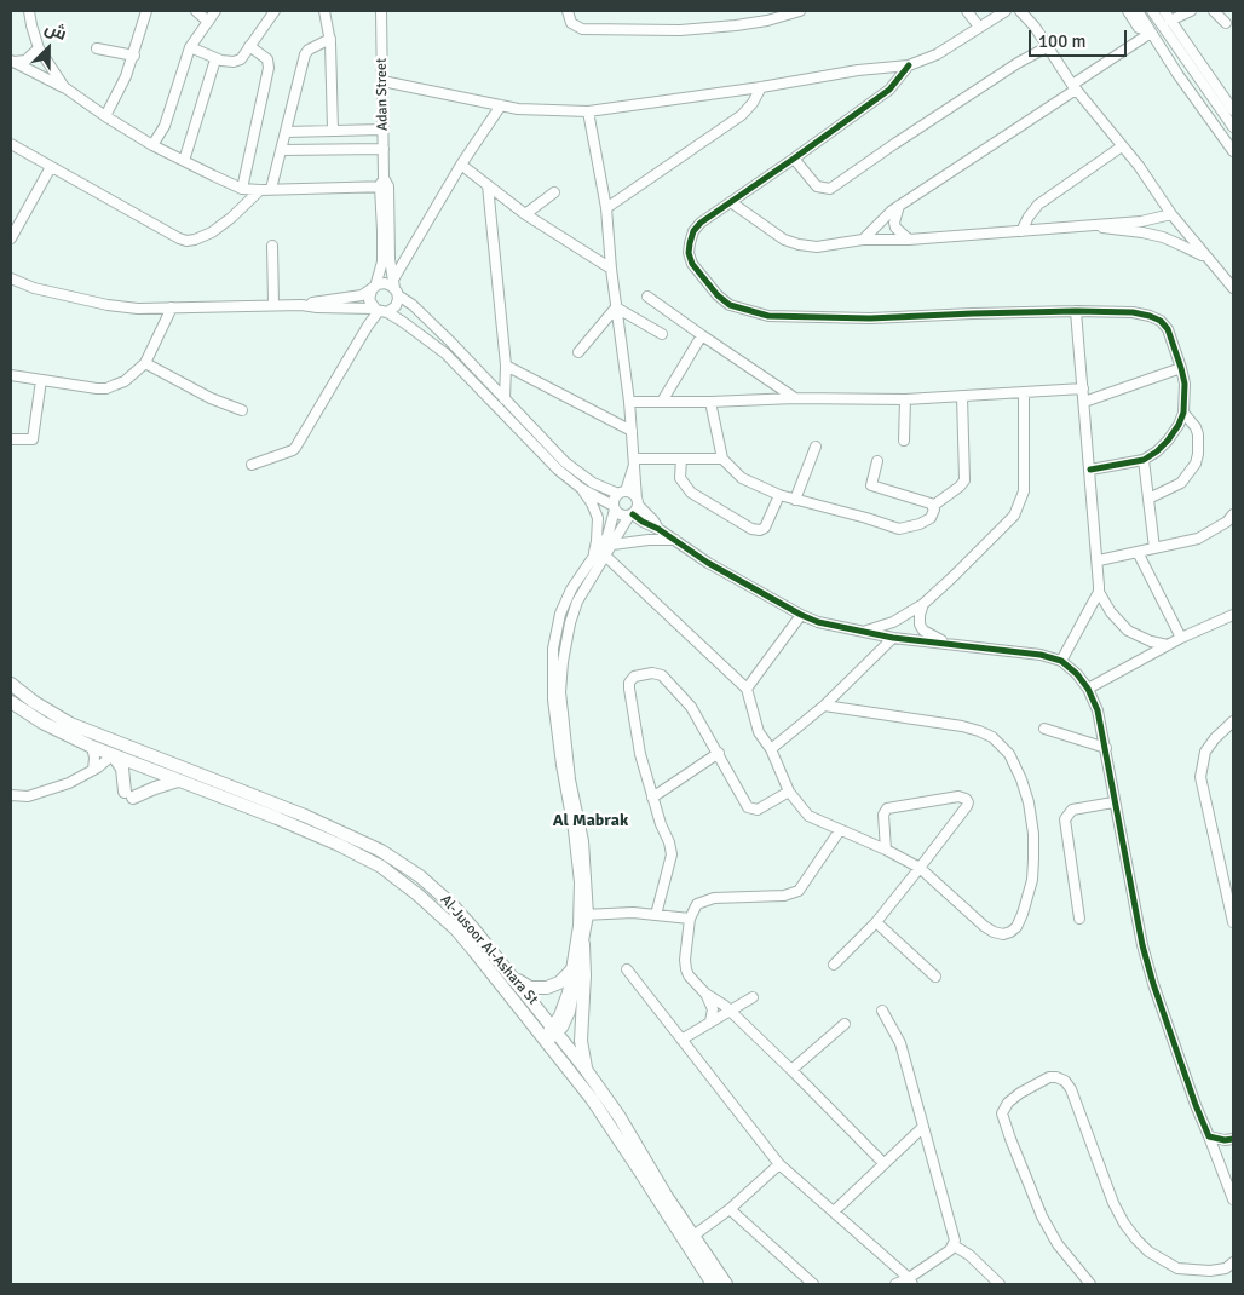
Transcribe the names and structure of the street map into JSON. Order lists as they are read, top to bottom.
{
  "streets": {
    "main road": ["Al-Jusoor Al-Ashara St"],
    "street": ["Adan Street"]
  },
  "districts": ["Al Mabrak"],
  "scale_bar": "100 m",
  "north": "top right"
}
